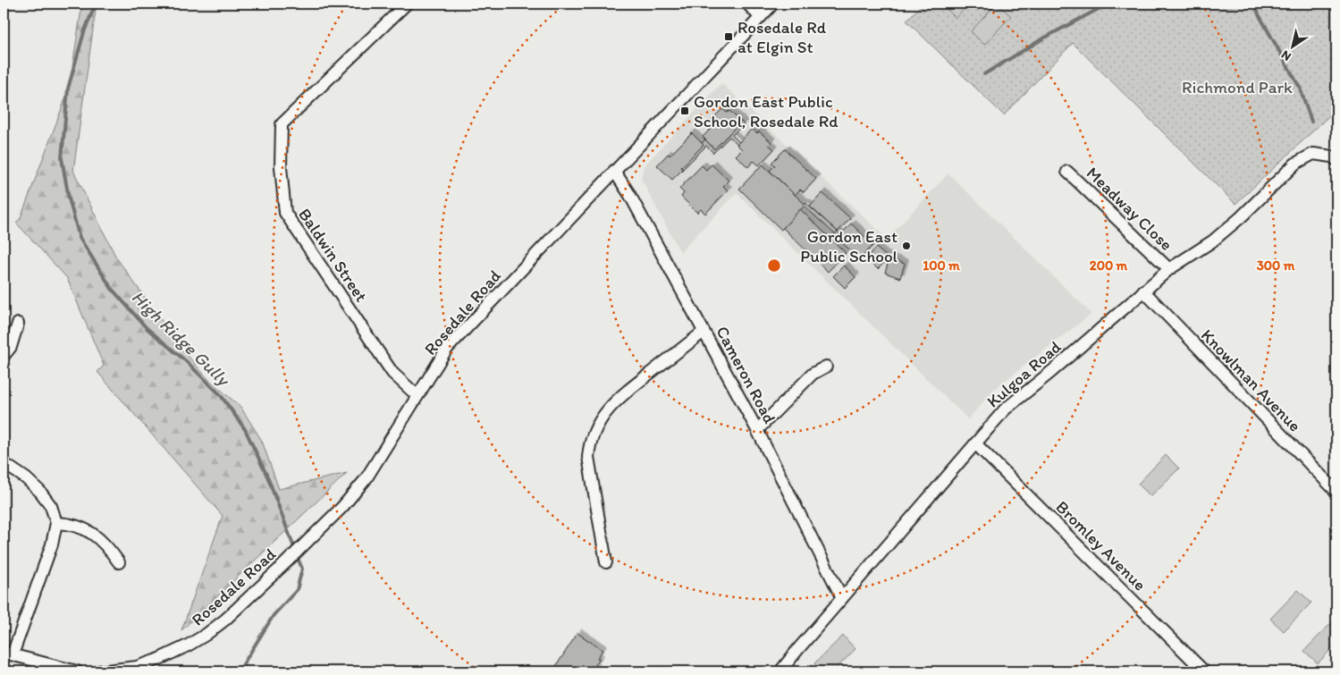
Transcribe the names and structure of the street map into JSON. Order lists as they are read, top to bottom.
{
  "streets": {
    "street": [
      "Meadway Close",
      "Baldwin Street",
      "Rosedale Road",
      "Kulgoa Road",
      "Cameron Road",
      "Knowlman Avenue",
      "Bromley Avenue"
    ]
  },
  "crossings": [
    ["Meadway Close", "Kulgoa Road"],
    ["Baldwin Street", "Rosedale Road"],
    ["Rosedale Road", "Cameron Road"],
    ["Kulgoa Road", "Cameron Road"],
    ["Kulgoa Road", "Knowlman Avenue"],
    ["Kulgoa Road", "Bromley Avenue"]
  ],
  "water": ["High Ridge Gully"],
  "parks": ["Richmond Park"],
  "places": {
    "transit": ["Rosedale Rd at Elgin St", "Gordon East Public School, Rosedale Rd"],
    "other": ["Gordon East Public School"]
  },
  "north": "bottom left",
  "rings": ["100 m", "200 m", "300 m"]
}
